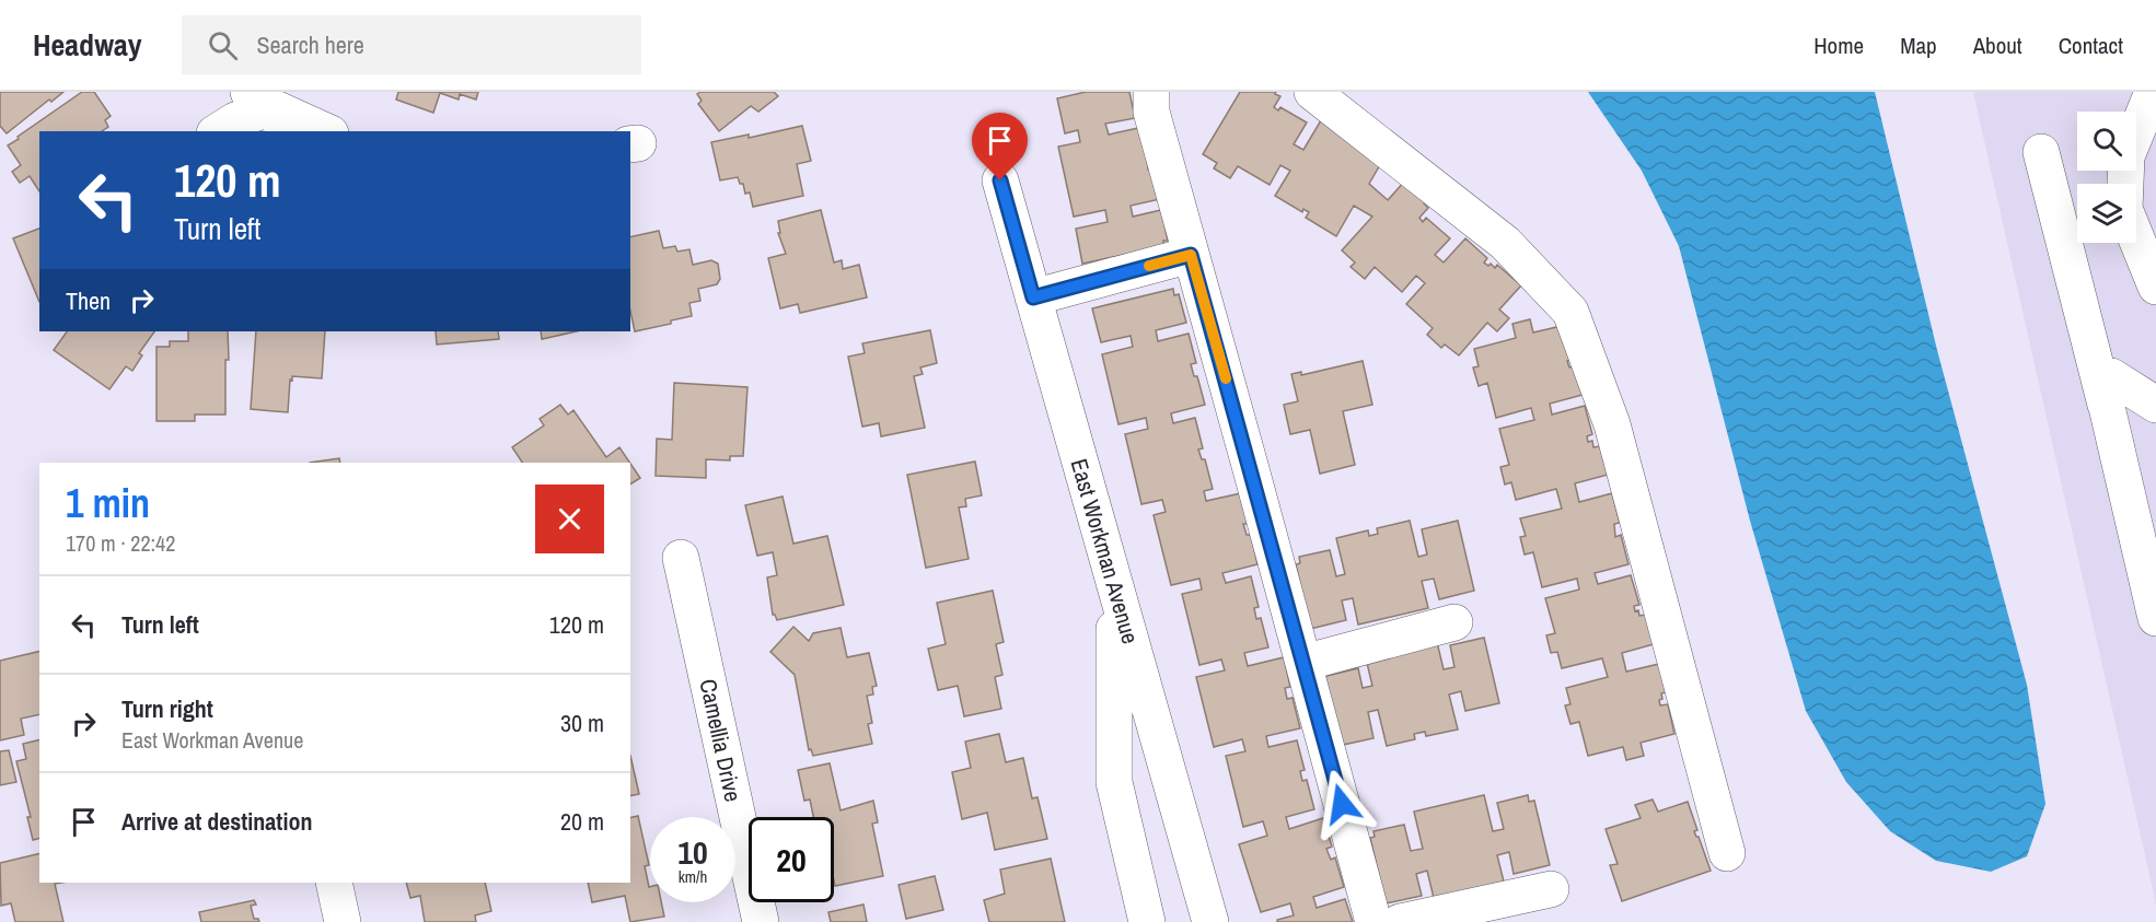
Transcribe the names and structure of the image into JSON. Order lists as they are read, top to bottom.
{
  "streets": {
    "street": ["East Workman Avenue", "Camellia Drive"]
  },
  "page": {
    "header": "Headway",
    "search": "Search here",
    "nav": [
      "Home",
      "Map",
      "About",
      "Contact"
    ],
    "turn": ["120 m", "Turn left"],
    "then": "Then",
    "heading": ["1 min", "170 m · 22:42"],
    "list": [
      {
        "name": "Turn left",
        "value": "120 m"
      },
      {
        "name": "Turn right",
        "note": "East Workman Avenue",
        "value": "30 m"
      },
      {
        "name": "Arrive at destination",
        "value": "20 m"
      }
    ],
    "speed": "10 km/h",
    "limit": "20"
  }
}
